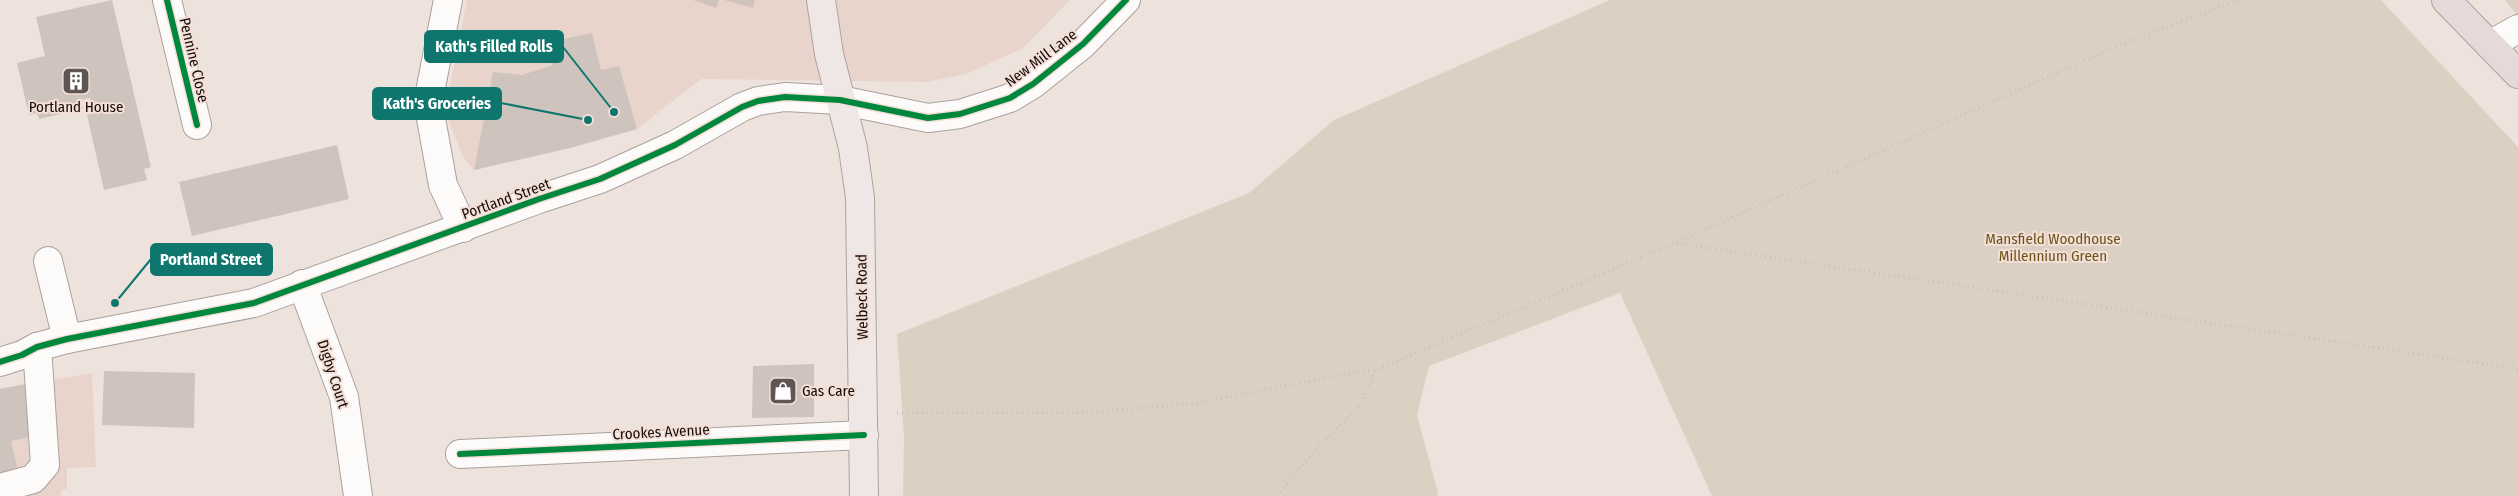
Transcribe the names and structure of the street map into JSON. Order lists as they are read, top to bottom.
{
  "streets": {
    "main road": ["Welbeck Road"],
    "street": [
      "New Mill Lane",
      "Pennine Close",
      "Portland Street",
      "Digby Court",
      "Crookes Avenue"
    ]
  },
  "crossings": [
    ["New Mill Lane", "Portland Street"],
    ["New Mill Lane", "Welbeck Road"],
    ["Portland Street", "Welbeck Road"],
    ["Portland Street", "Digby Court"],
    ["Welbeck Road", "Crookes Avenue"]
  ],
  "parks": ["Mansfield Woodhouse Millennium Green"],
  "places": {
    "building": ["Portland House"],
    "other": ["Kath's Filled Rolls", "Kath's Groceries", "Portland Street"],
    "shop": ["Gas Care"]
  }
}
